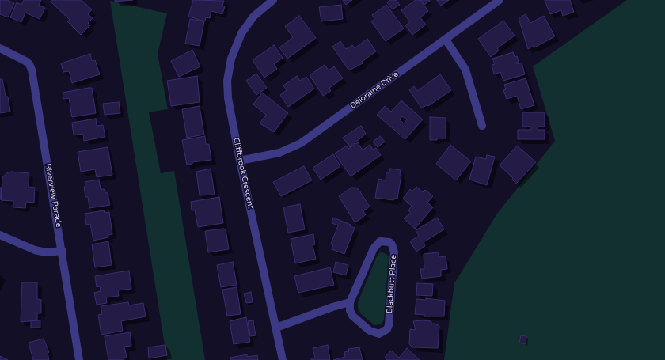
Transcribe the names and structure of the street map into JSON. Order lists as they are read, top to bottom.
{
  "streets": {
    "street": [
      "Deloraine Drive",
      "Cliffbrook Crescent",
      "Riverview Parade",
      "Blackbutt Place"
    ]
  },
  "crossings": [
    ["Deloraine Drive", "Cliffbrook Crescent"]
  ]
}
